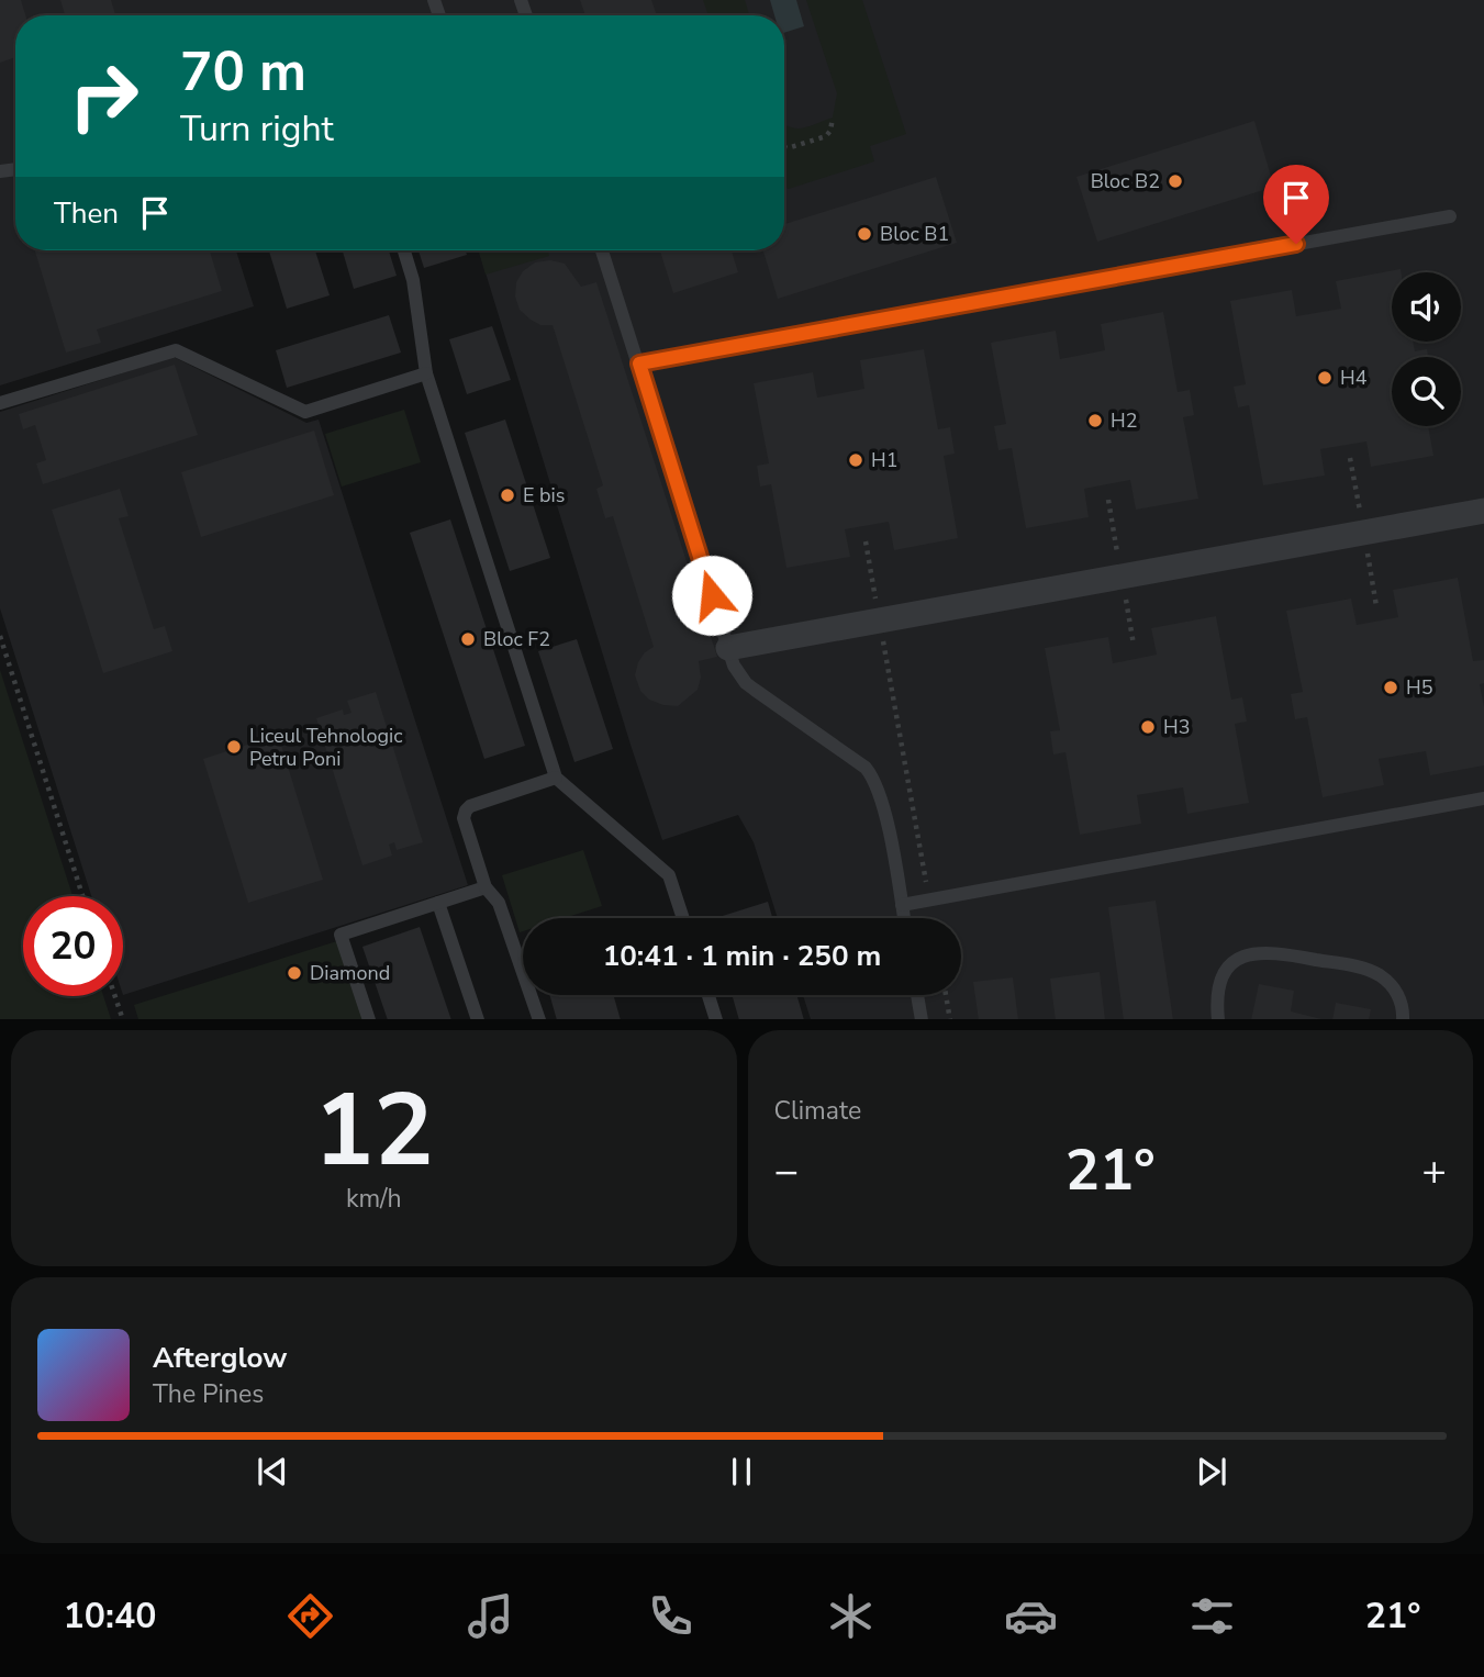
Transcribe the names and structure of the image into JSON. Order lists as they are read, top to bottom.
{
  "places": [
    "Bloc B2",
    "Bloc B1",
    "H4",
    "H2",
    "H1",
    "E bis",
    "Bloc F2",
    "H5",
    "H3",
    "Liceul Tehnologic Petru Poni",
    "Diamond"
  ],
  "page": {
    "turn": ["70 m", "Turn right"],
    "then": "Then",
    "limit": "20",
    "trip": "10:41 · 1 min · 250 m",
    "tile": [
      ["12", "km/h"],
      "Climate"
    ],
    "heat": ["−", "21°", "+"],
    "song": ["Afterglow", "The Pines"],
    "tabs": ["10:40", "21°"]
  }
}
